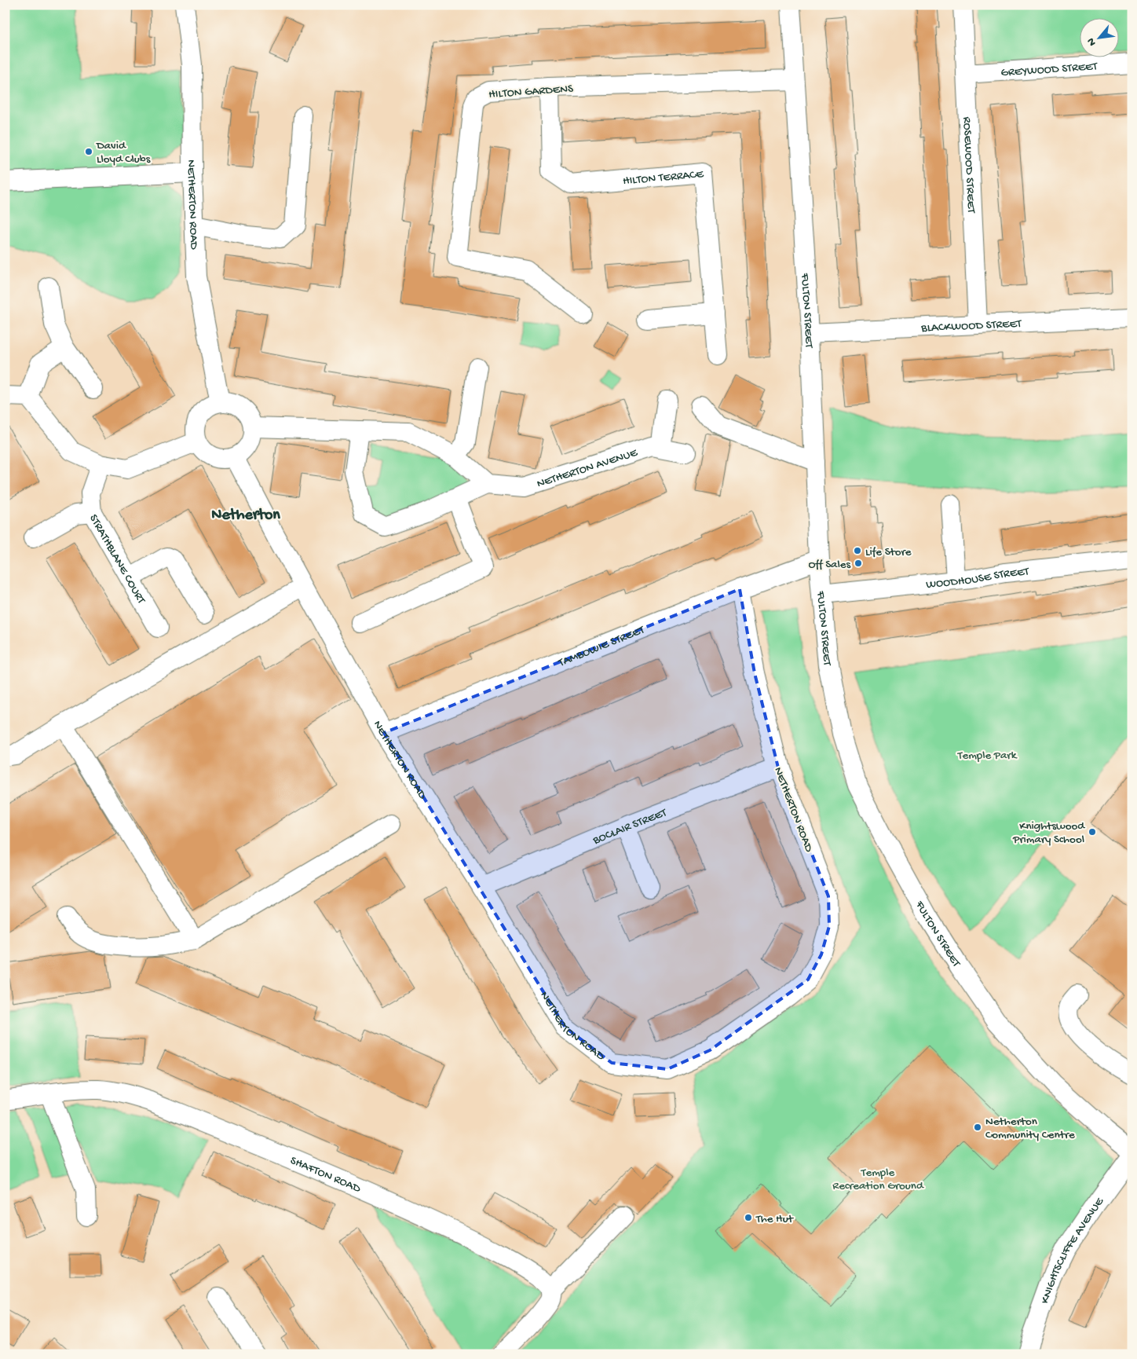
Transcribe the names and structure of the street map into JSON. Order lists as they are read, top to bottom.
{
  "streets": {
    "street": [
      "GREYWOOD STREET",
      "HILTON GARDENS",
      "ROSEWOOD STREET",
      "HILTON TERRACE",
      "NETHERTON ROAD",
      "FULTON STREET",
      "BLACKWOOD STREET",
      "NETHERTON AVENUE",
      "STRATHBLANE COURT",
      "WOODHOUSE STREET",
      "TAMBOWIE STREET",
      "BOCLAIR STREET",
      "SHAFTON ROAD",
      "KNIGHTSCLIFFE AVENUE"
    ]
  },
  "crossings": [
    ["GREYWOOD STREET", "ROSEWOOD STREET"],
    ["HILTON GARDENS", "HILTON TERRACE"],
    ["HILTON GARDENS", "FULTON STREET"],
    ["ROSEWOOD STREET", "BLACKWOOD STREET"],
    ["NETHERTON ROAD", "TAMBOWIE STREET"],
    ["NETHERTON ROAD", "BOCLAIR STREET"],
    ["FULTON STREET", "BLACKWOOD STREET"],
    ["FULTON STREET", "WOODHOUSE STREET"],
    ["FULTON STREET", "TAMBOWIE STREET"],
    ["FULTON STREET", "KNIGHTSCLIFFE AVENUE"]
  ],
  "districts": ["Netherton"],
  "parks": ["Temple Park", "Temple Recreation Ground"],
  "places": [
    "David Lloyd Clubs",
    "Life Store",
    "Off Sales",
    "Knightswood Primary School",
    "Netherton Community Centre",
    "The Hut"
  ],
  "north": "bottom left"
}
